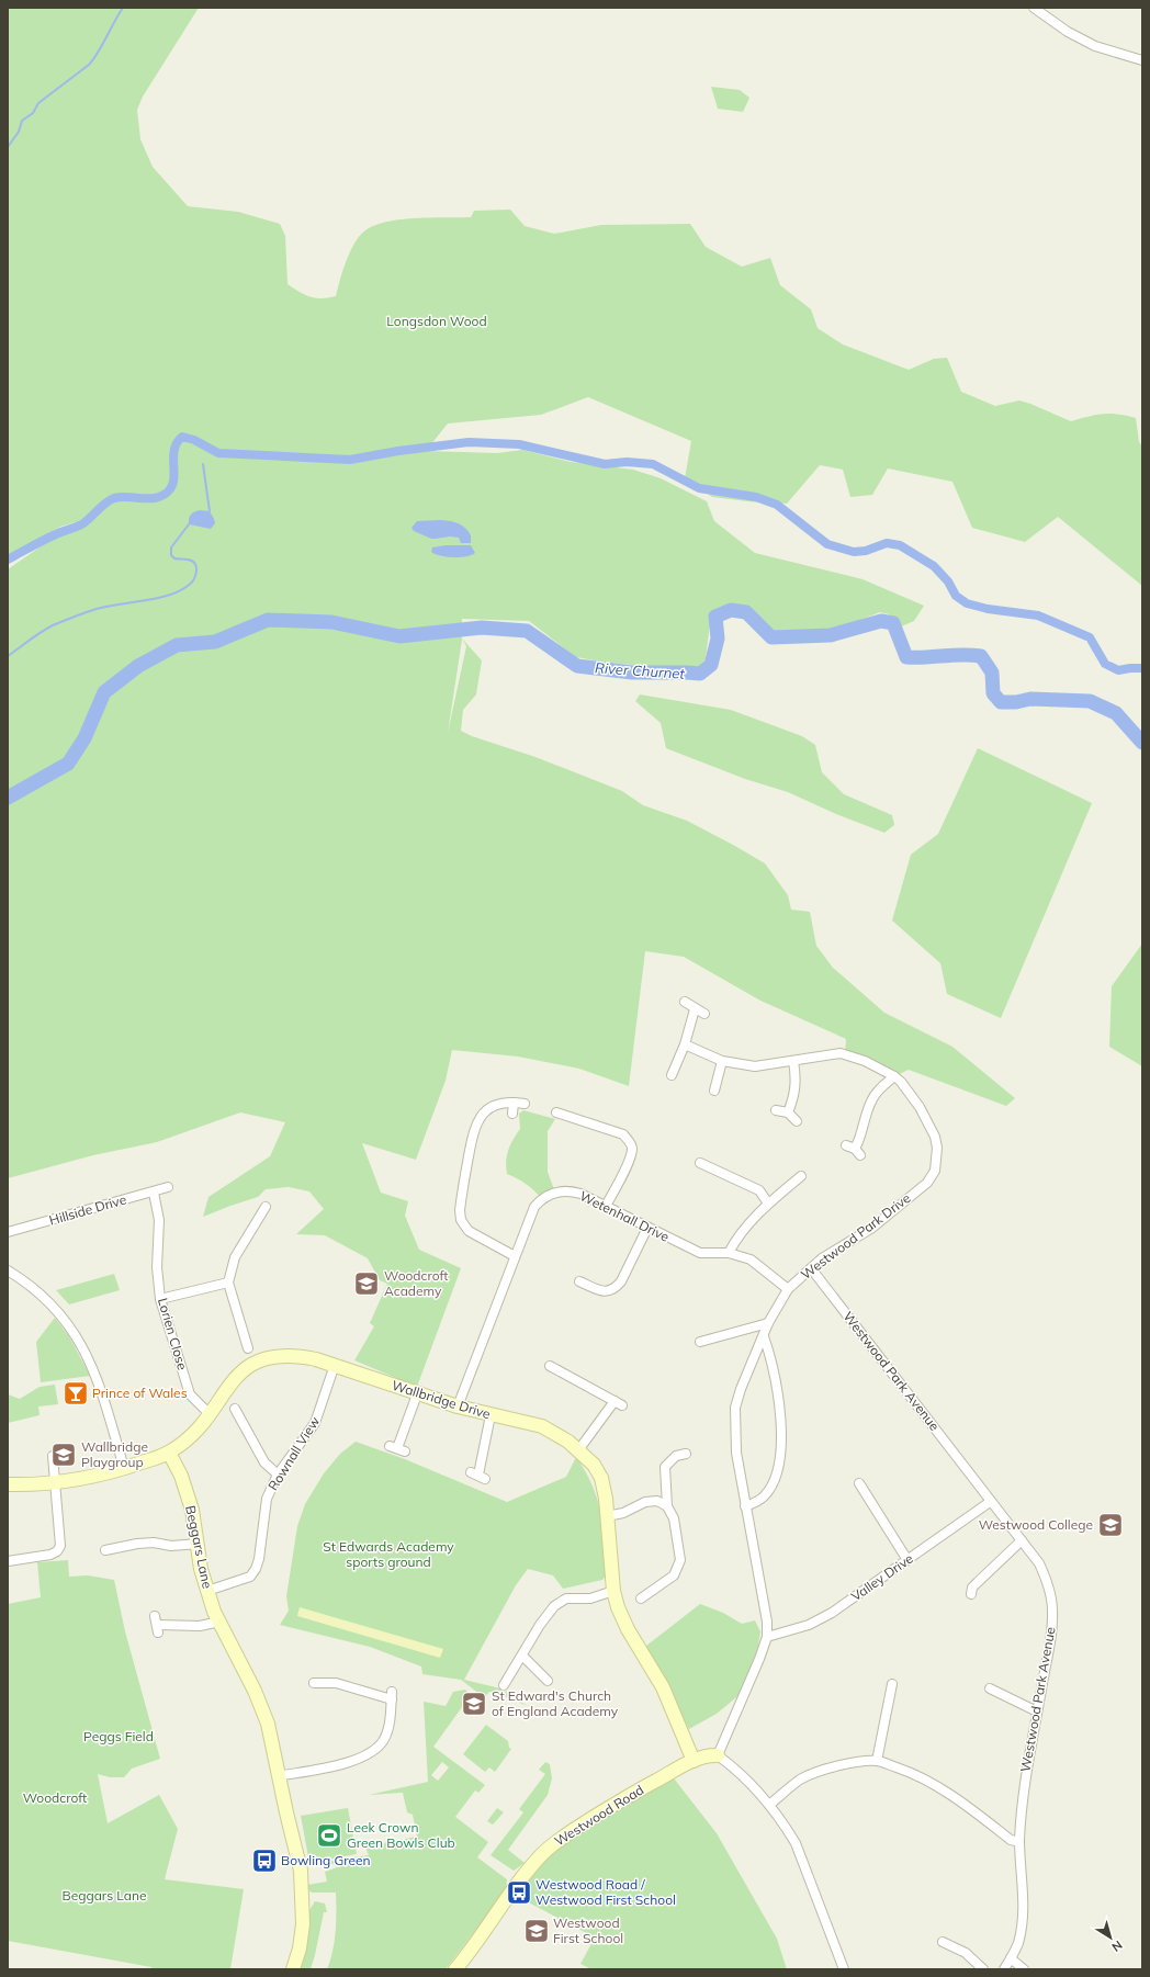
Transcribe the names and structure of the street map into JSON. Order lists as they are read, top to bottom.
{
  "streets": {
    "street": [
      "Hillside Drive",
      "Wetenhall Drive",
      "Westwood Park Drive",
      "Lorien Close",
      "Westwood Park Avenue",
      "Wallbridge Drive",
      "Rownall View",
      "Beggars Lane",
      "Valley Drive",
      "Westwood Road"
    ]
  },
  "crossings": [
    ["Hillside Drive", "Lorien Close"],
    ["Wetenhall Drive", "Westwood Park Drive"],
    ["Wetenhall Drive", "Wallbridge Drive"],
    ["Westwood Park Drive", "Westwood Park Avenue"],
    ["Westwood Park Drive", "Valley Drive"],
    ["Westwood Park Drive", "Westwood Road"],
    ["Lorien Close", "Wallbridge Drive"],
    ["Westwood Park Avenue", "Valley Drive"],
    ["Wallbridge Drive", "Rownall View"],
    ["Wallbridge Drive", "Beggars Lane"],
    ["Wallbridge Drive", "Westwood Road"],
    ["Rownall View", "Beggars Lane"]
  ],
  "water": ["River Churnet"],
  "parks": [
    "Longsdon Wood",
    "St Edwards Academy sports ground",
    "Peggs Field",
    "Woodcroft",
    "Beggars Lane"
  ],
  "places": {
    "school or university": [
      "Woodcroft Academy",
      "Wallbridge Playgroup",
      "Westwood College",
      "St Edward's Church of England Academy",
      "Westwood First School"
    ],
    "bar": ["Prince of Wales"],
    "sports": ["Leek Crown Green Bowls Club"],
    "bus stop": ["Bowling Green", "Westwood Road / Westwood First School"]
  },
  "north": "bottom right"
}
